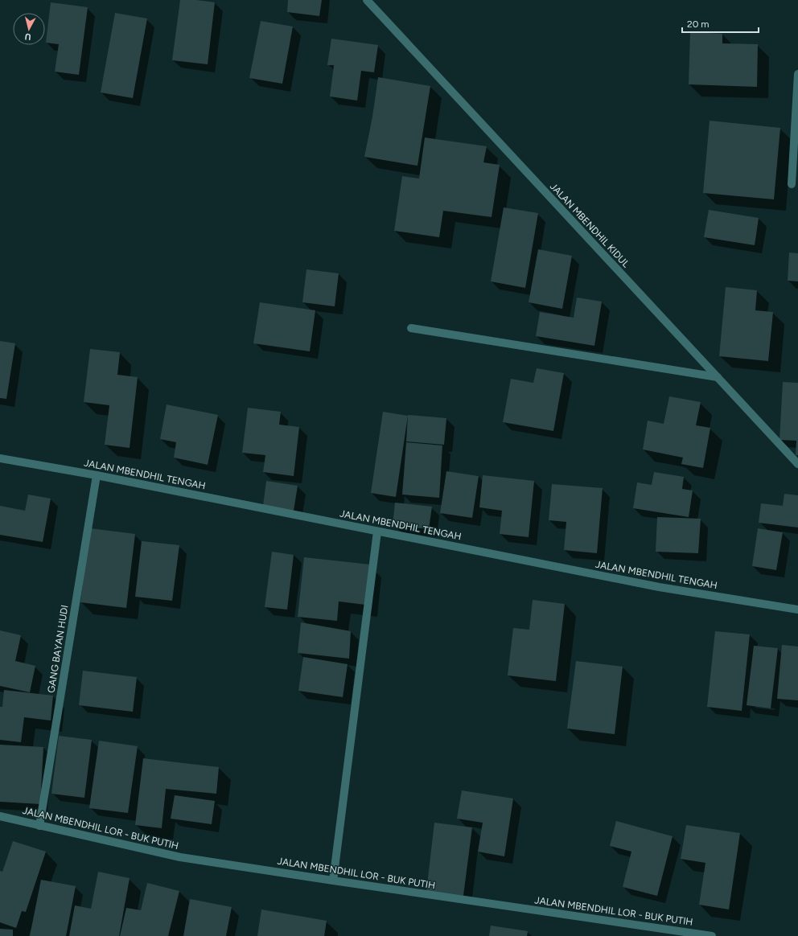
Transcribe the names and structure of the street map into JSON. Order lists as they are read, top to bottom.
{
  "streets": {
    "street": [
      "JALAN MBENDHIL KIDUL",
      "JALAN MBENDHIL TENGAH",
      "GANG BAYAN HUDI",
      "JALAN MBENDHIL LOR - BUK PUTIH"
    ]
  },
  "crossings": [
    ["JALAN MBENDHIL TENGAH", "GANG BAYAN HUDI"],
    ["GANG BAYAN HUDI", "JALAN MBENDHIL LOR - BUK PUTIH"]
  ],
  "scale_bar": "20 m",
  "north": "bottom"
}
